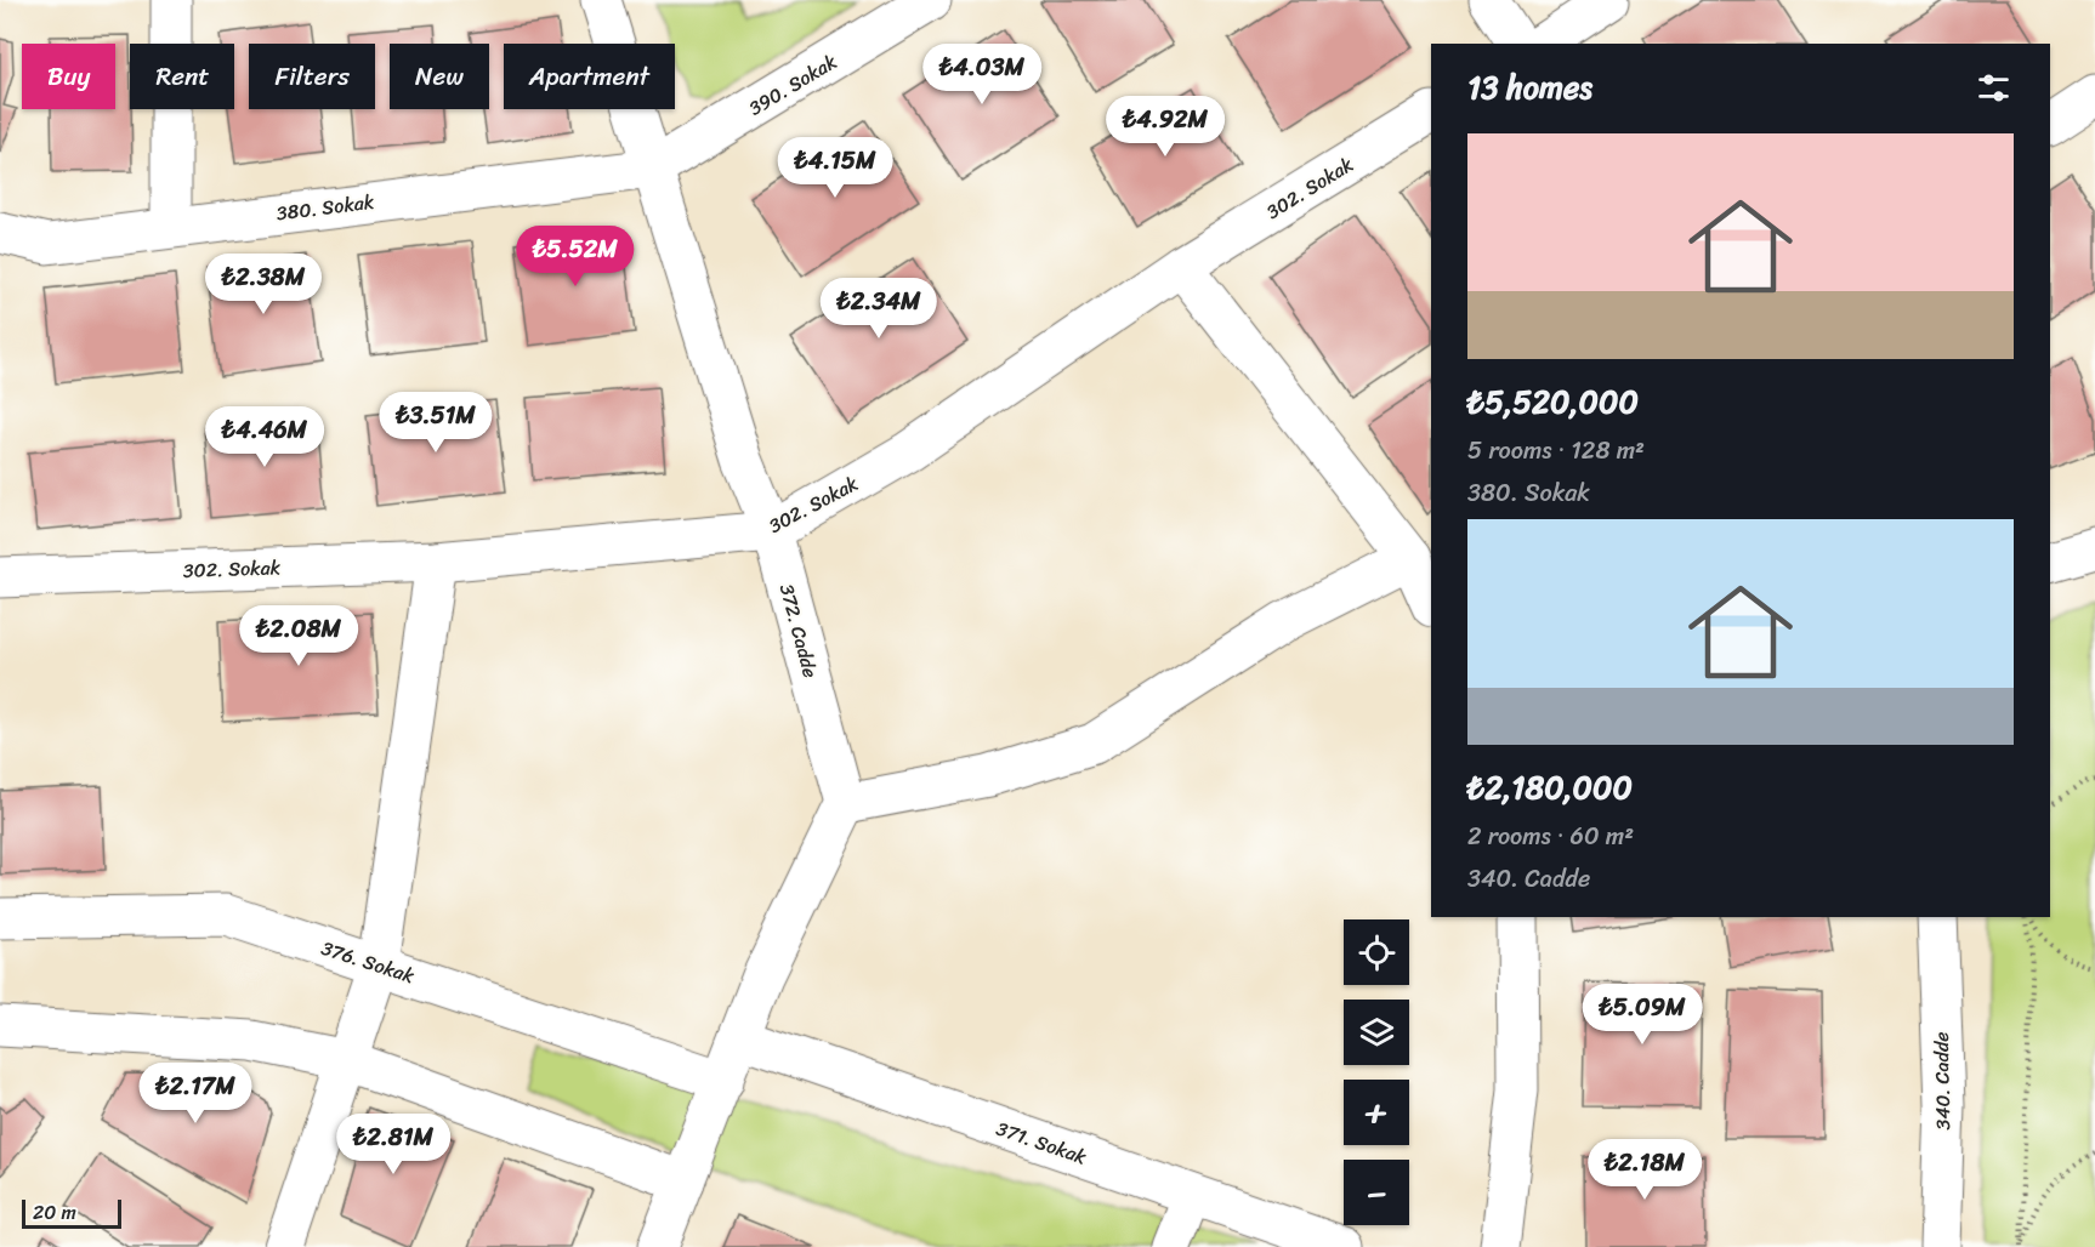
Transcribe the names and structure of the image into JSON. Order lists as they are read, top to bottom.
{
  "streets": {
    "street": [
      "390. Sokak",
      "302. Sokak",
      "380. Sokak",
      "372. Cadde",
      "376. Sokak",
      "340. Cadde",
      "371. Sokak"
    ]
  },
  "crossings": [
    ["390. Sokak", "380. Sokak"],
    ["390. Sokak", "372. Cadde"],
    ["302. Sokak", "372. Cadde"],
    ["380. Sokak", "372. Cadde"]
  ],
  "scale_bar": "20 m",
  "page": {
    "price": [
      "₺4.03M",
      "₺4.92M",
      "₺4.15M",
      "₺5.52M",
      "₺2.38M",
      "₺2.34M",
      "₺3.51M",
      "₺4.46M",
      "₺2.08M",
      "₺5.09M",
      "₺2.17M",
      "₺2.81M",
      "₺2.18M"
    ],
    "chip": [
      "Buy",
      "Rent",
      "Filters",
      "New",
      "Apartment"
    ],
    "heading": "13 homes",
    "list": [
      {
        "name": "₺5,520,000",
        "note": "5 rooms · 128 m² · 380. Sokak"
      },
      {
        "name": "₺2,180,000",
        "note": "2 rooms · 60 m² · 340. Cadde"
      }
    ],
    "map_buttons": ["+", "−"],
    "scale": "20 m"
  }
}
